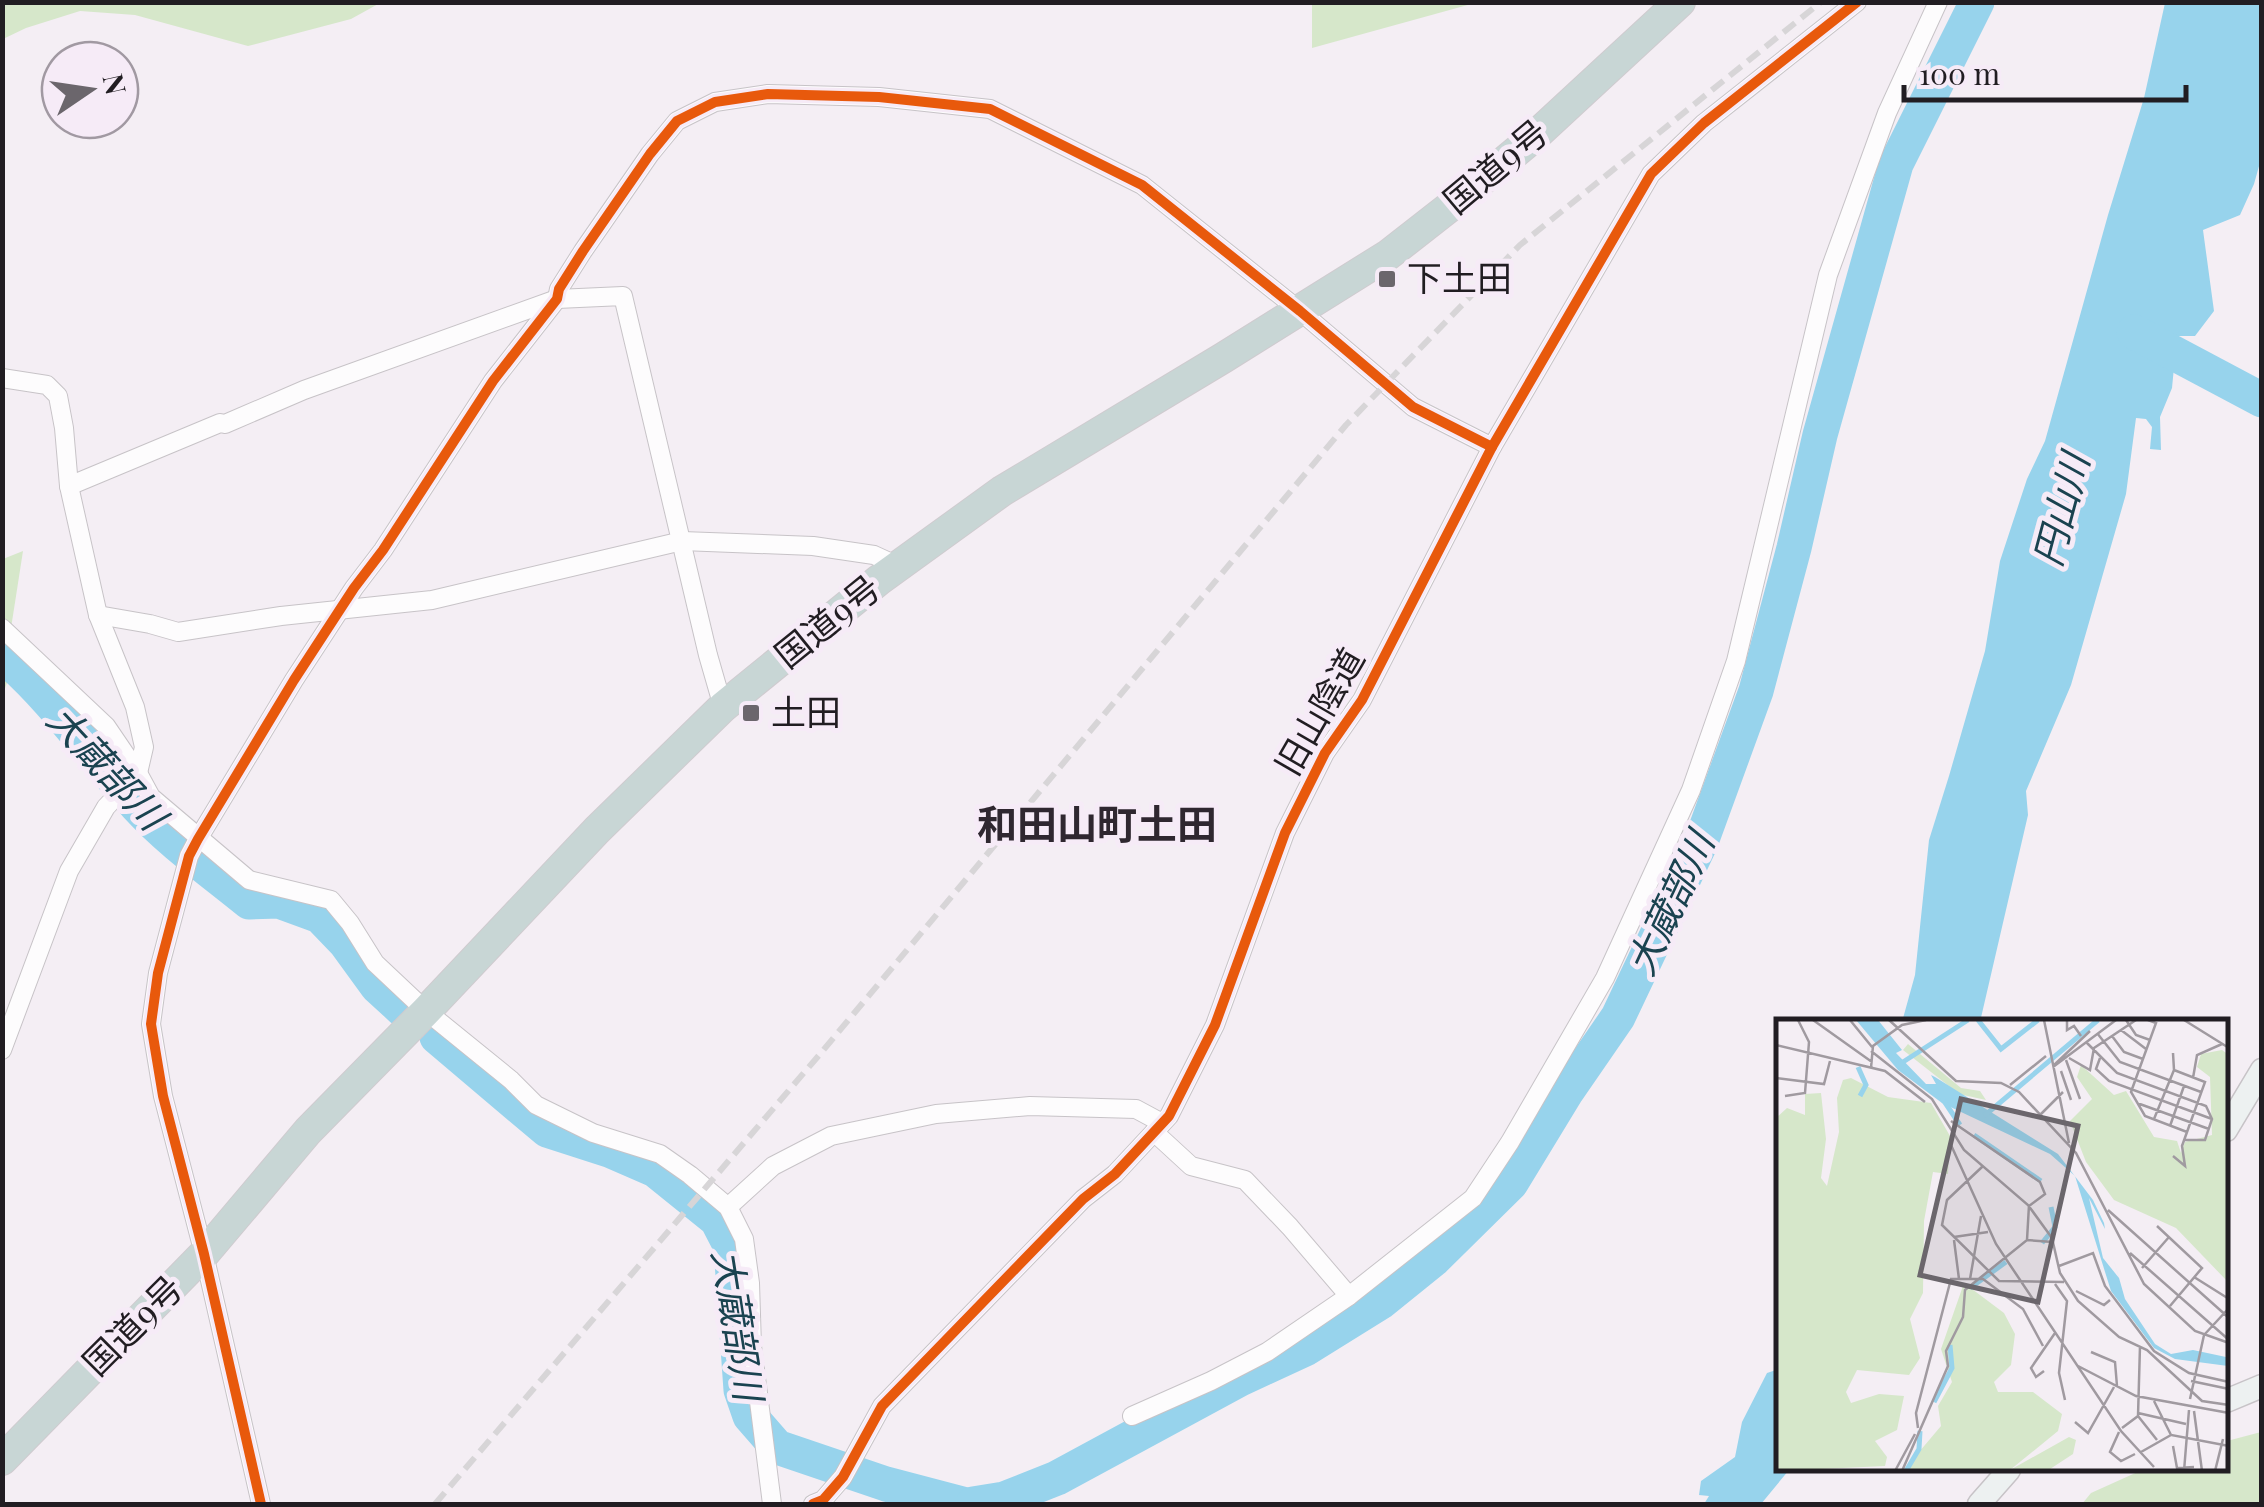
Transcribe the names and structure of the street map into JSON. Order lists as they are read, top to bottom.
{
  "streets": {
    "highway": ["国道9号"],
    "street": ["旧山陰道"]
  },
  "districts": ["和田山町土田"],
  "water": ["円山川", "大蔵部川"],
  "places": {
    "transit": ["下土田", "土田"]
  },
  "scale_bar": "100 m",
  "north": "right"
}
